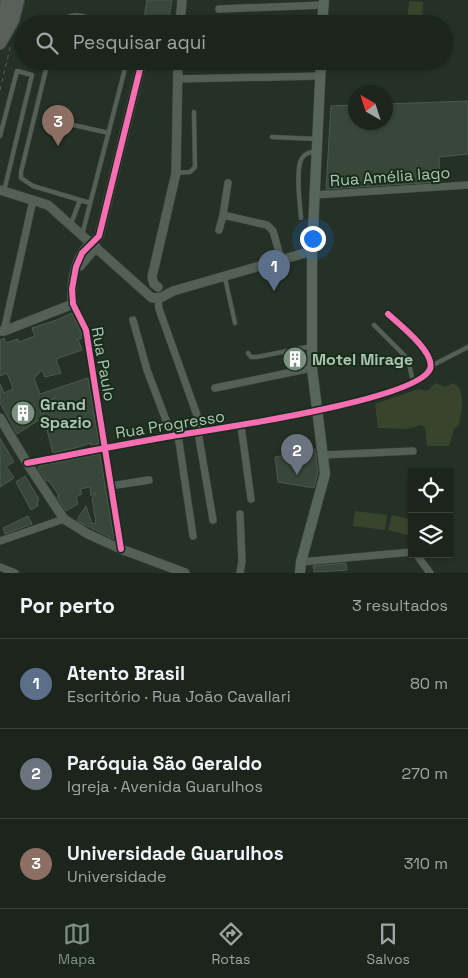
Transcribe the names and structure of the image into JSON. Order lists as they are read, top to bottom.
{
  "streets": {
    "street": ["Rua Amélia lago", "Rua Paulo", "Rua Progresso"]
  },
  "crossings": [
    ["Rua Paulo", "Rua Progresso"]
  ],
  "places": {
    "building": ["Motel Mirage", "Grand Spazio"]
  },
  "north": "top left",
  "page": {
    "search": "Pesquisar aqui",
    "pins": ["3", "1", "2"],
    "heading": ["Por perto", "3 resultados"],
    "list": [
      {
        "mark": "1",
        "name": "Atento Brasil",
        "note": "Escritório · Rua João Cavallari",
        "value": "80 m"
      },
      {
        "mark": "2",
        "name": "Paróquia São Geraldo",
        "note": "Igreja · Avenida Guarulhos",
        "value": "270 m"
      },
      {
        "mark": "3",
        "name": "Universidade Guarulhos",
        "note": "Universidade",
        "value": "310 m"
      }
    ],
    "nav": ["Mapa", "Rotas", "Salvos"]
  }
}
